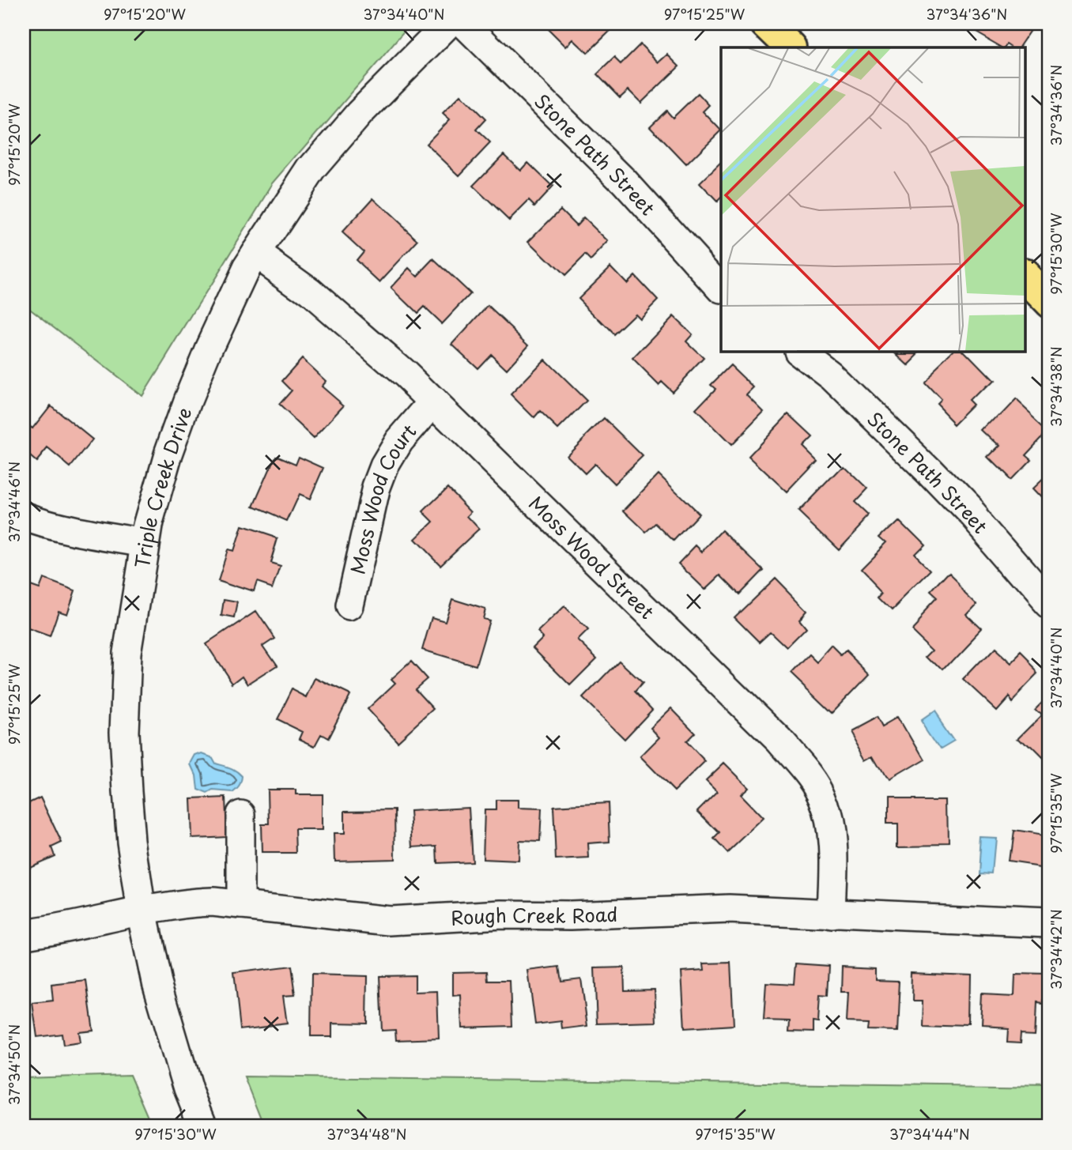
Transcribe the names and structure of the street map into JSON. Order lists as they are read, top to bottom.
{
  "streets": {
    "street": [
      "Stone Path Street",
      "Triple Creek Drive",
      "Moss Wood Court",
      "Moss Wood Street",
      "Rough Creek Road"
    ]
  },
  "crossings": [
    ["Triple Creek Drive", "Moss Wood Street"],
    ["Triple Creek Drive", "Rough Creek Road"],
    ["Moss Wood Court", "Moss Wood Street"],
    ["Moss Wood Street", "Rough Creek Road"]
  ],
  "coordinates": [
    "97°15'20\"W",
    "37°34'40\"N",
    "97°15'25\"W",
    "37°34'36\"N",
    "97°15'30\"W",
    "37°34'38\"N",
    "37°34'46\"N",
    "97°15'35\"W",
    "37°34'42\"N",
    "37°34'50\"N",
    "37°34'48\"N",
    "37°34'44\"N"
  ]
}
